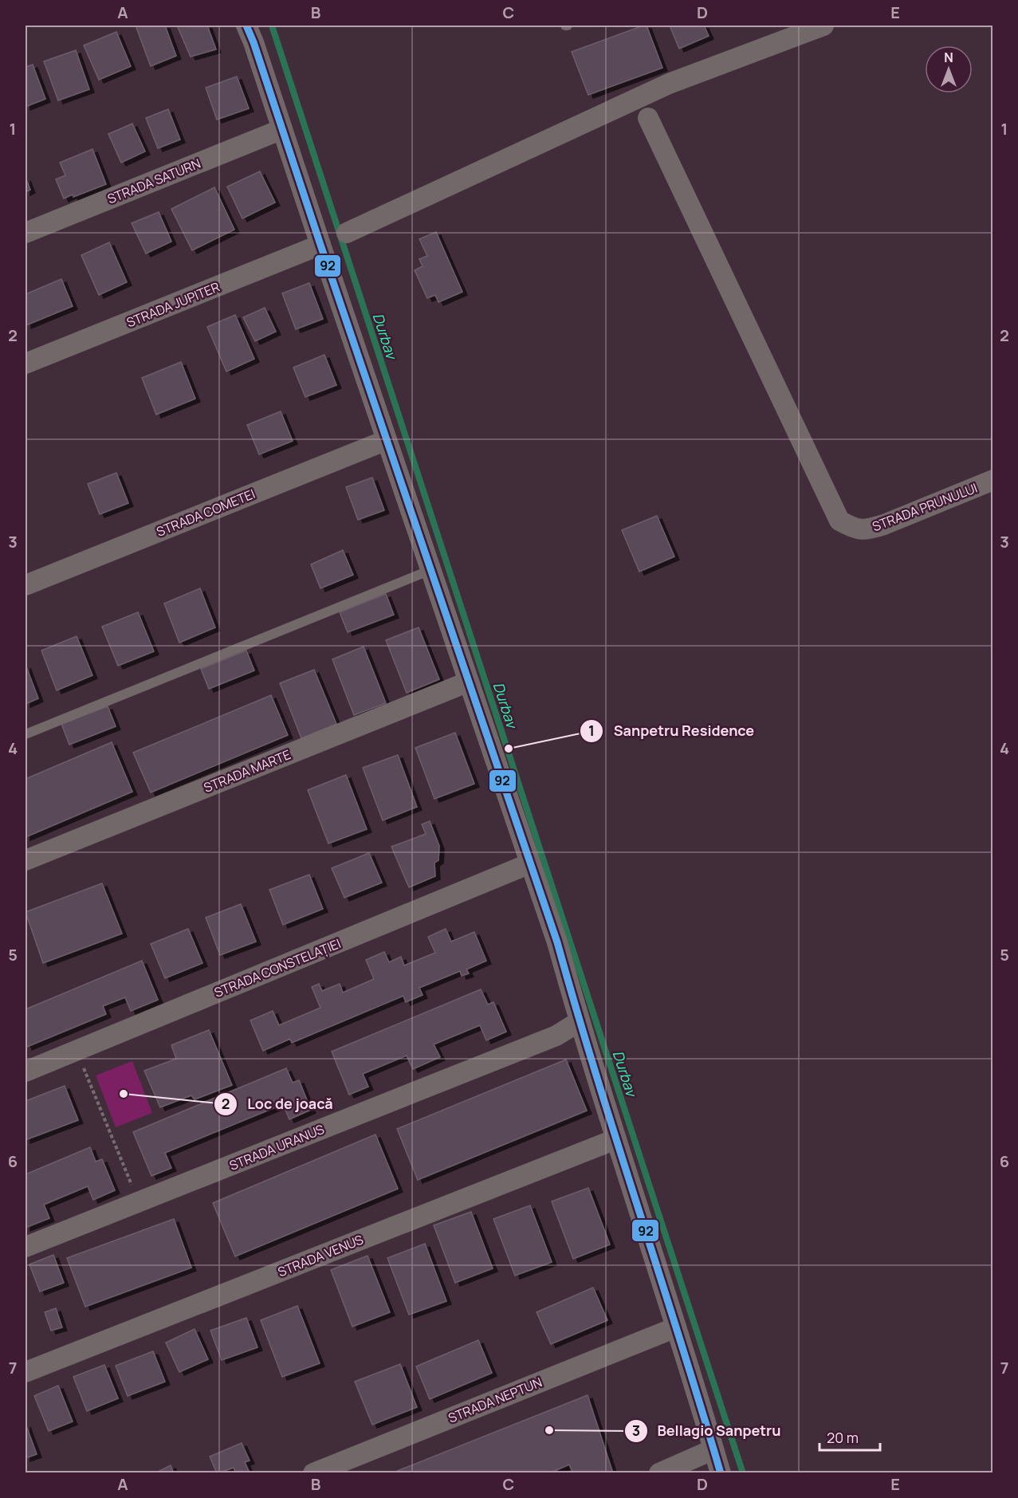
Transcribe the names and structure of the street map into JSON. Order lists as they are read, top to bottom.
{
  "streets": {
    "street": [
      "STRADA SATURN",
      "STRADA JUPITER",
      "STRADA PRUNULUI",
      "STRADA COMETEI",
      "STRADA MARTE",
      "STRADA CONSTELAȚIEI",
      "STRADA URANUS",
      "STRADA VENUS",
      "STRADA NEPTUN"
    ]
  },
  "water": ["Durbav"],
  "places": ["Sanpetru Residence", "Loc de joacă", "Bellagio Sanpetru"],
  "lines": ["transit line 92"],
  "scale_bar": "20 m",
  "north": "top",
  "grid": {
    "columns": [
      "A",
      "B",
      "C",
      "D",
      "E"
    ],
    "rows": [
      "1",
      "2",
      "3",
      "4",
      "5",
      "6",
      "7"
    ]
  }
}
